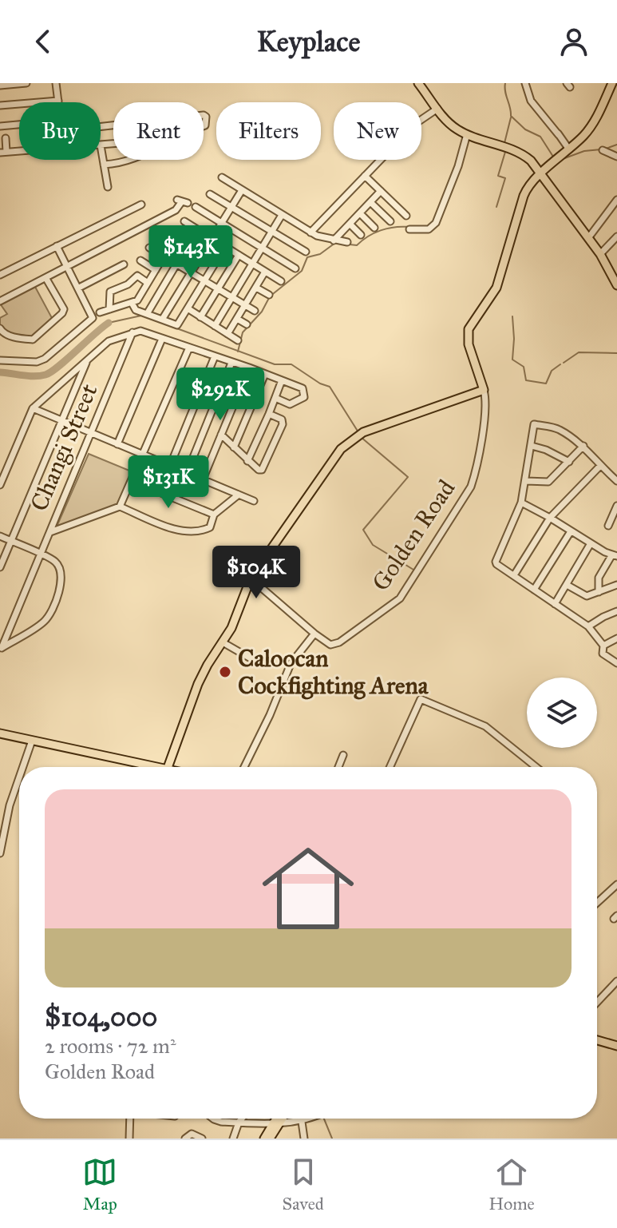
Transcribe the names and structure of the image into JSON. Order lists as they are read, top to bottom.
{
  "streets": {
    "street": ["Changi Street", "Golden Road"]
  },
  "places": ["Caloocan Cockfighting Arena"],
  "page": {
    "header": "Keyplace",
    "chip": [
      "Buy",
      "Rent",
      "Filters",
      "New"
    ],
    "price": [
      "$143K",
      "$292K",
      "$131K",
      "$104K"
    ],
    "list": [
      {
        "name": "$104,000",
        "note": "2 rooms · 72 m² · Golden Road"
      }
    ],
    "tabs": ["Map", "Saved", "Home"]
  }
}
